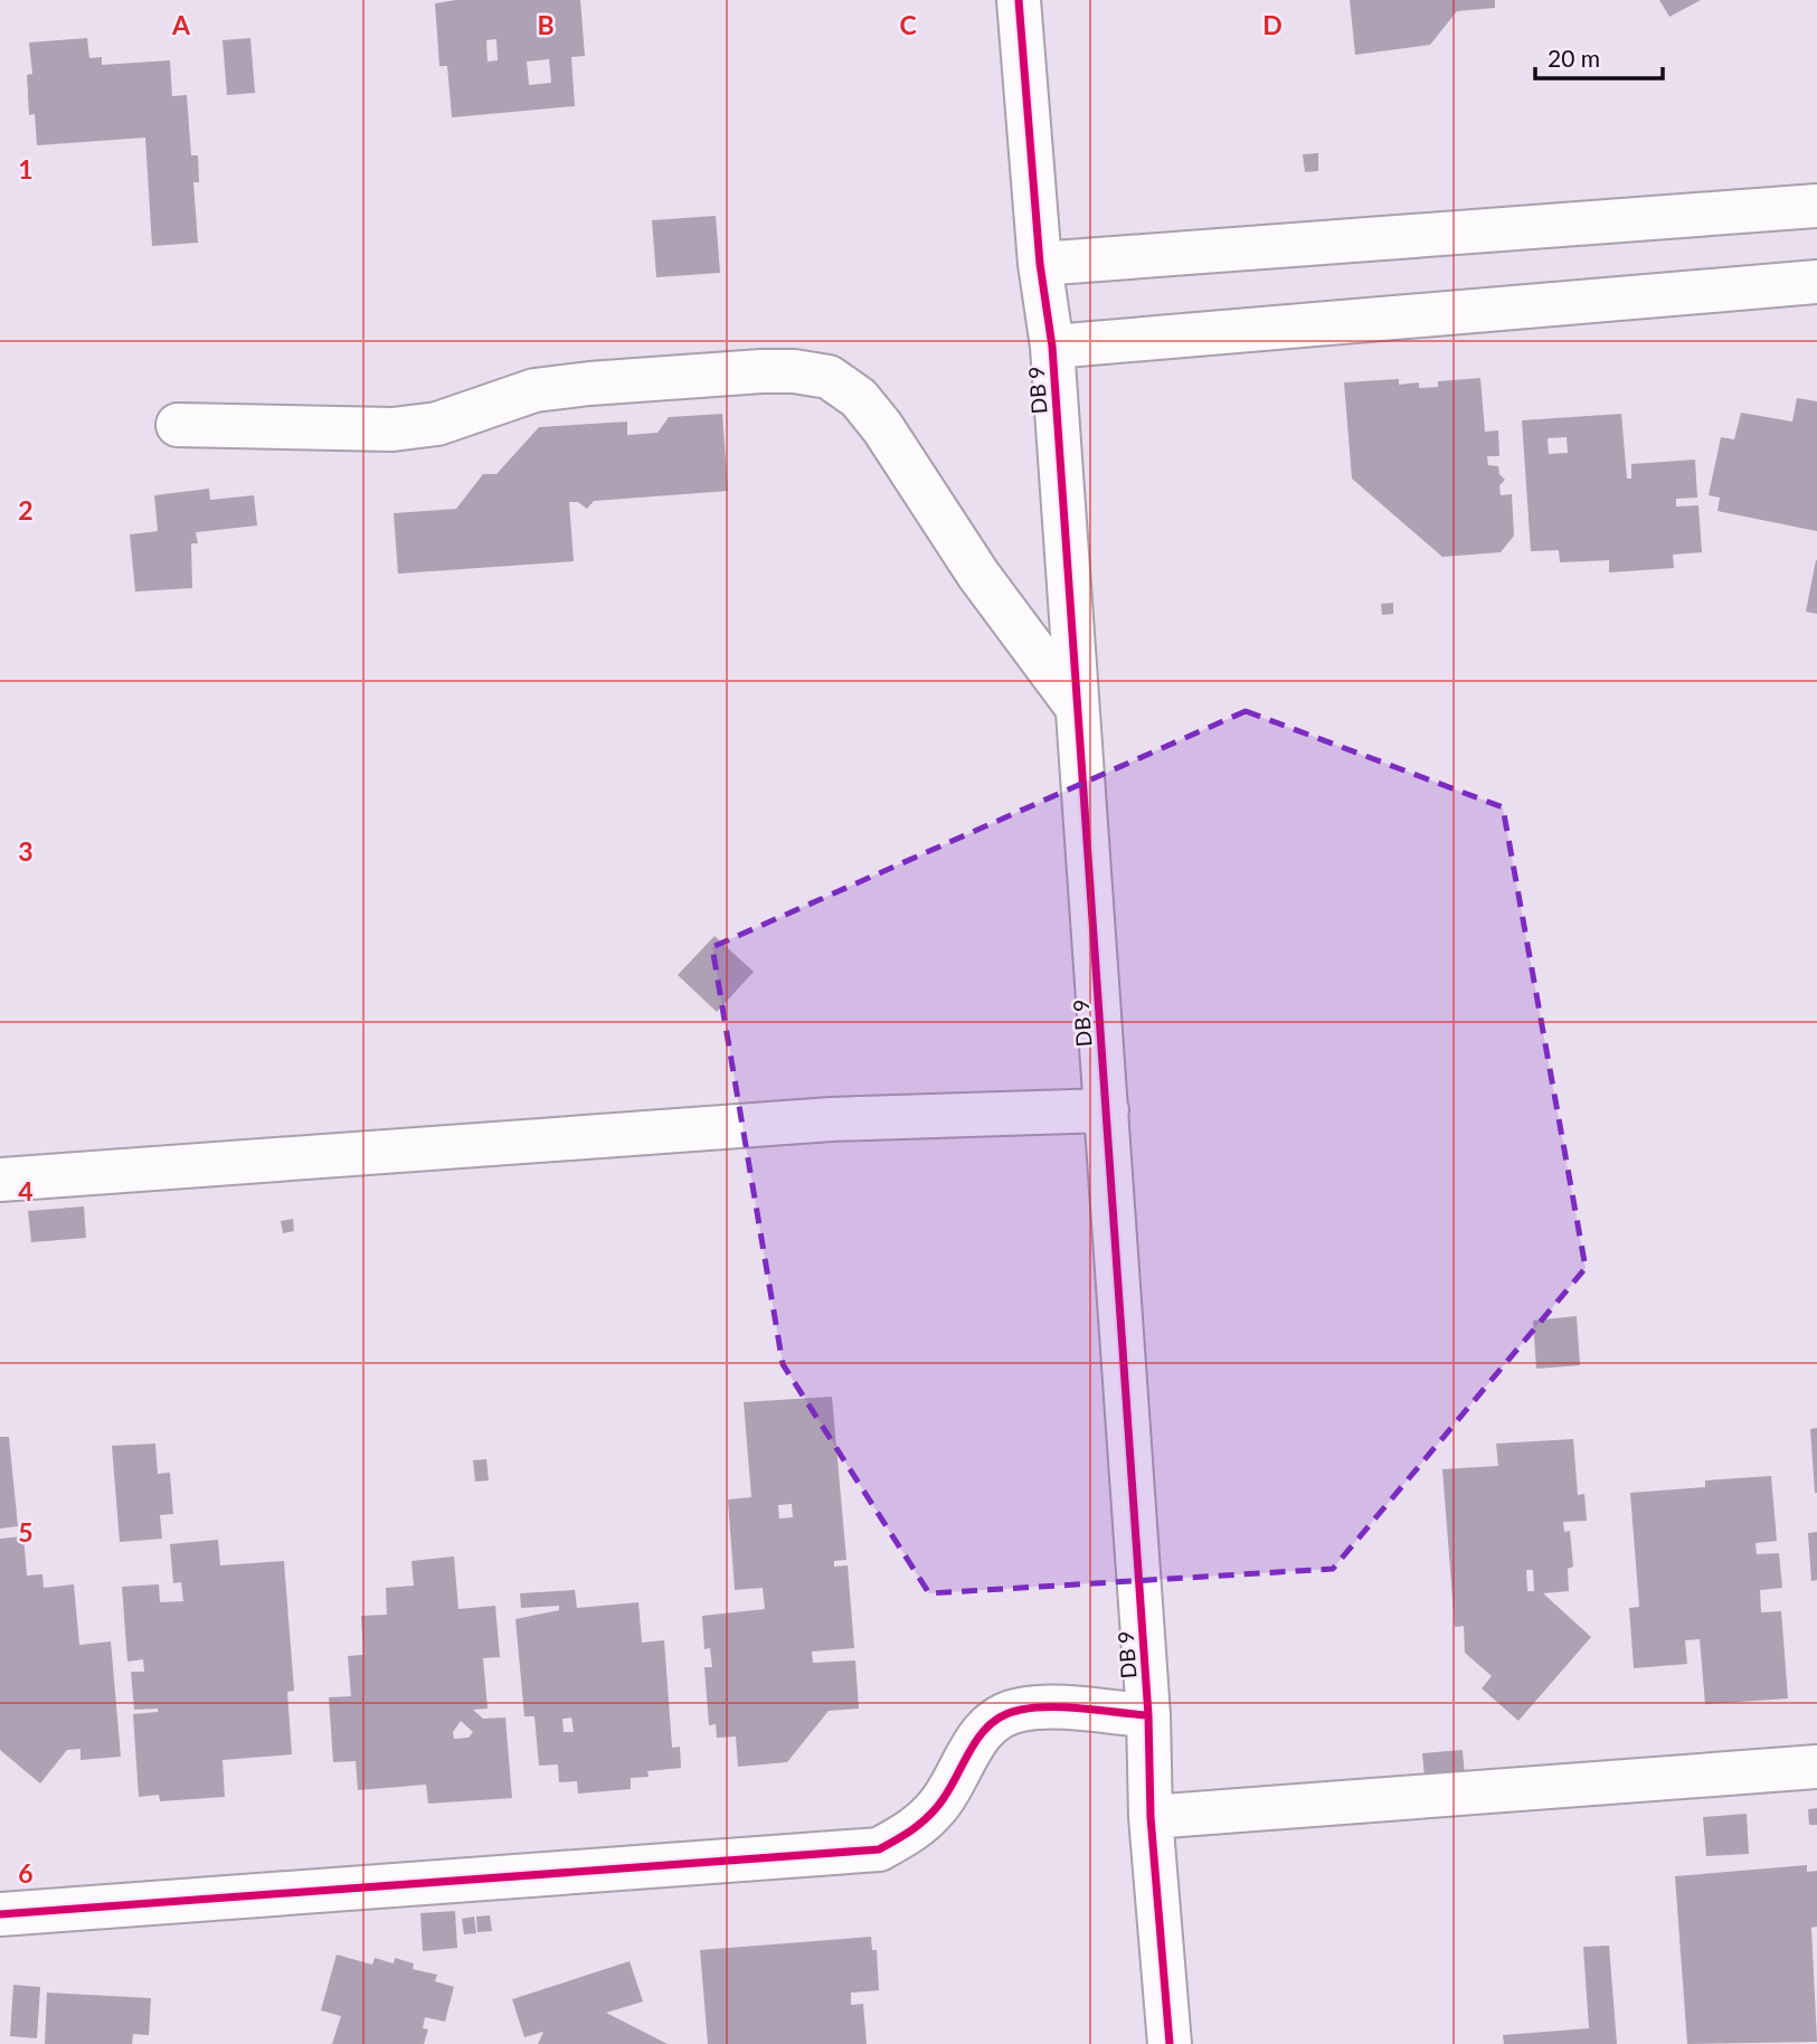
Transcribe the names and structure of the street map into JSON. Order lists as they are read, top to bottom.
{
  "streets": {
    "street": ["DB 9"]
  },
  "scale_bar": "20 m",
  "grid": {
    "columns": [
      "A",
      "B",
      "C",
      "D"
    ],
    "rows": [
      "1",
      "2",
      "3",
      "4",
      "5",
      "6"
    ]
  }
}
